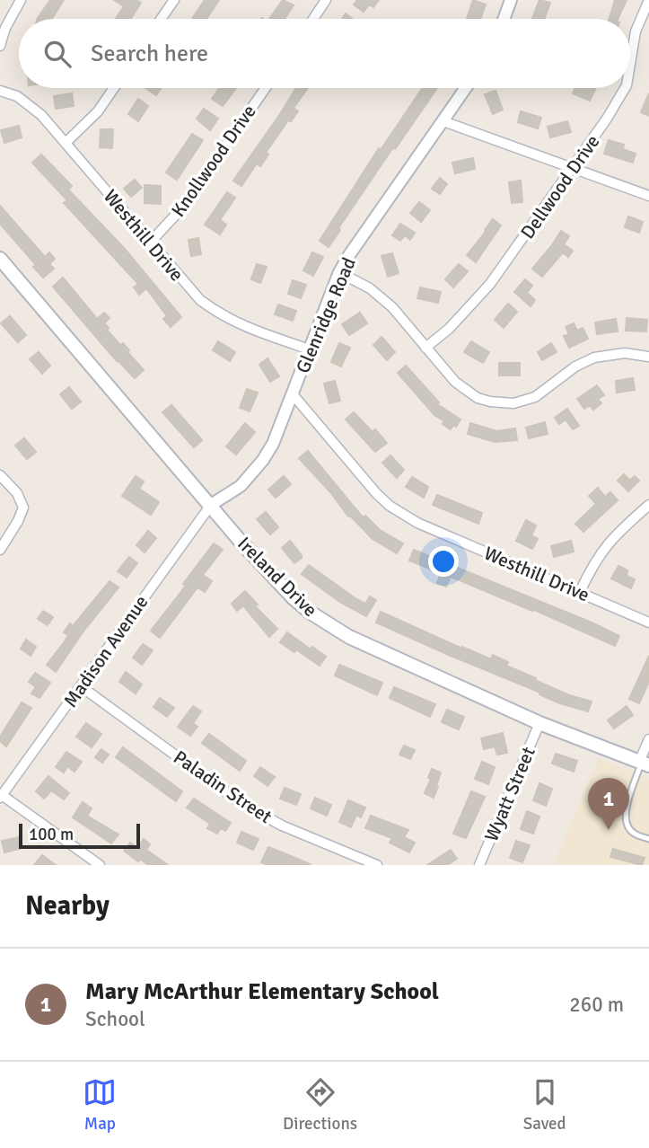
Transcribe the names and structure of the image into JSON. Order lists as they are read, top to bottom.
{
  "streets": {
    "main road": ["Ireland Drive"],
    "street": [
      "Knollwood Drive",
      "Dellwood Drive",
      "Westhill Drive",
      "Glenridge Road",
      "Madison Avenue",
      "Paladin Street",
      "Wyatt Street"
    ]
  },
  "crossings": [
    ["Knollwood Drive", "Westhill Drive"],
    ["Westhill Drive", "Glenridge Road"],
    ["Glenridge Road", "Ireland Drive"],
    ["Glenridge Road", "Madison Avenue"],
    ["Ireland Drive", "Madison Avenue"],
    ["Ireland Drive", "Wyatt Street"],
    ["Madison Avenue", "Paladin Street"]
  ],
  "scale_bar": "100 m",
  "page": {
    "search": "Search here",
    "pins": "1",
    "scale": "100 m",
    "heading": "Nearby",
    "list": [
      {
        "mark": "1",
        "name": "Mary McArthur Elementary School",
        "note": "School",
        "value": "260 m"
      }
    ],
    "nav": ["Map", "Directions", "Saved"]
  }
}
